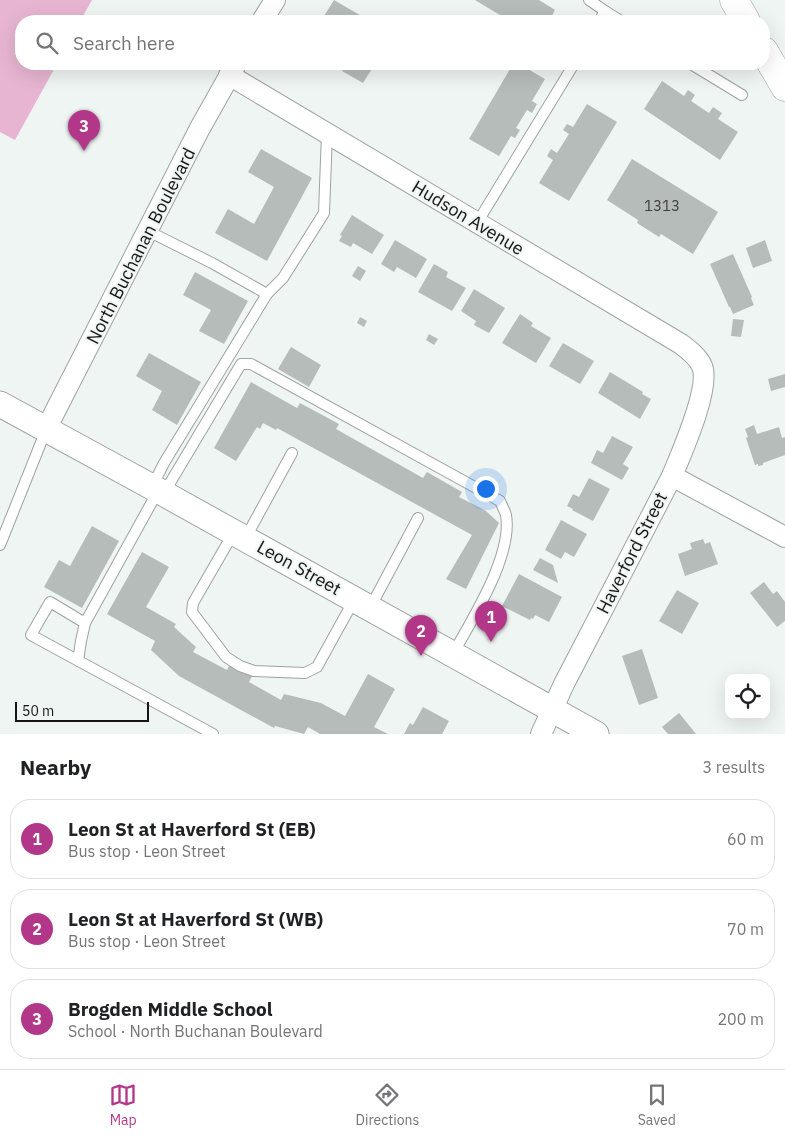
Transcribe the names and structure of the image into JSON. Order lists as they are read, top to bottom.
{
  "streets": {
    "street": [
      "Hudson Avenue",
      "North Buchanan Boulevard",
      "Haverford Street",
      "Leon Street"
    ]
  },
  "crossings": [
    ["Hudson Avenue", "Haverford Street"],
    ["North Buchanan Boulevard", "Leon Street"],
    ["Haverford Street", "Leon Street"]
  ],
  "house_numbers": ["1313"],
  "scale_bar": "50 m",
  "page": {
    "search": "Search here",
    "pins": ["3", "1", "2"],
    "scale": "50 m",
    "heading": ["Nearby", "3 results"],
    "list": [
      {
        "mark": "1",
        "name": "Leon St at Haverford St (EB)",
        "note": "Bus stop · Leon Street",
        "value": "60 m"
      },
      {
        "mark": "2",
        "name": "Leon St at Haverford St (WB)",
        "note": "Bus stop · Leon Street",
        "value": "70 m"
      },
      {
        "mark": "3",
        "name": "Brogden Middle School",
        "note": "School · North Buchanan Boulevard",
        "value": "200 m"
      }
    ],
    "nav": ["Map", "Directions", "Saved"]
  }
}
